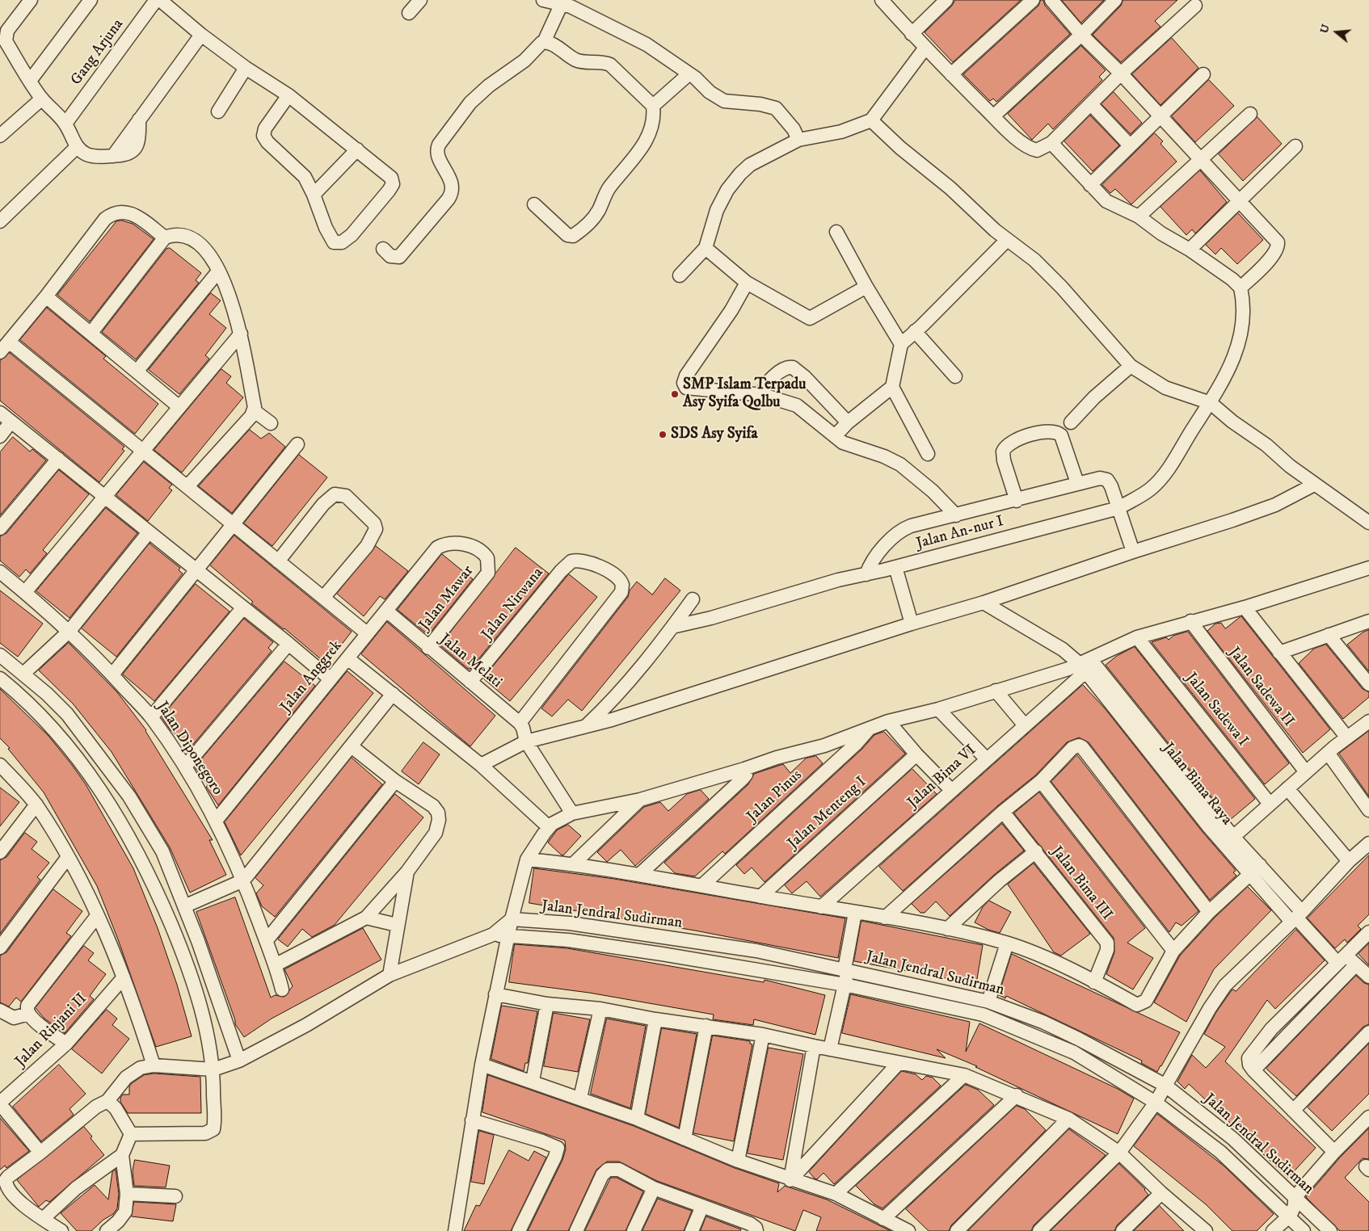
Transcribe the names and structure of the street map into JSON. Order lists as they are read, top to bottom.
{
  "streets": {
    "street": [
      "Gang Arjuna",
      "Jalan An-nur I",
      "Jalan Mawar",
      "Jalan Nirwana",
      "Jalan Melati",
      "Jalan Anggrek",
      "Jalan Sadewa II",
      "Jalan Sadewa I",
      "Jalan Diponegoro",
      "Jalan Bima VI",
      "Jalan Bima Raya",
      "Jalan Pinus",
      "Jalan Menteng I",
      "Jalan Bima III",
      "Jalan Jendral Sudirman",
      "Jalan Rinjani II"
    ]
  },
  "crossings": [
    ["Jalan Mawar", "Jalan Melati"],
    ["Jalan Mawar", "Jalan Anggrek"],
    ["Jalan Nirwana", "Jalan Melati"],
    ["Jalan Melati", "Jalan Anggrek"],
    ["Jalan Anggrek", "Jalan Diponegoro"],
    ["Jalan Bima VI", "Jalan Bima Raya"]
  ],
  "places": ["SMP Islam Terpadu Asy Syifa Qolbu", "SDS Asy Syifa"],
  "north": "left"
}
